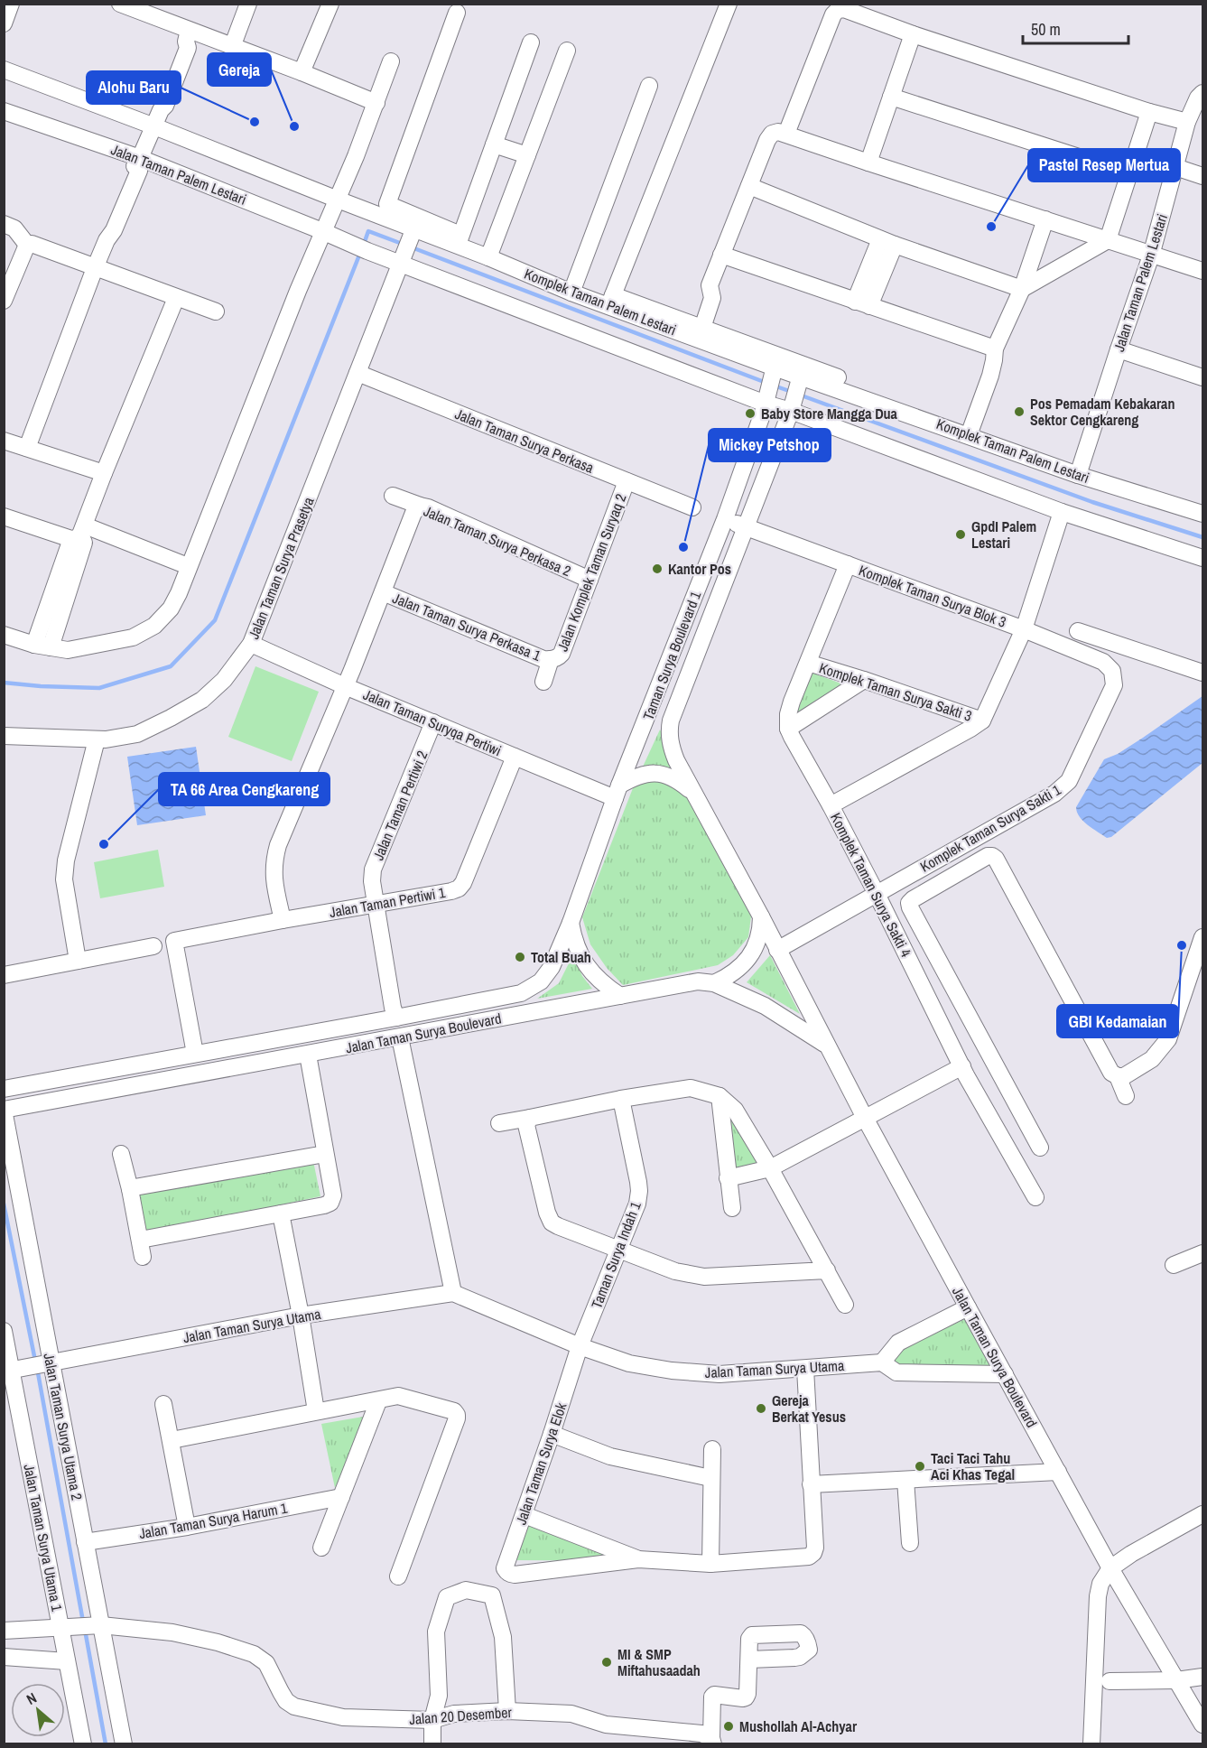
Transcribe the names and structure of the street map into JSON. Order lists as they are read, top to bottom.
{
  "streets": {
    "street": [
      "Jalan Taman Palem Lestari",
      "Komplek Taman Palem Lestari",
      "Jalan Taman Surya Perkasa",
      "Jalan Taman Surya Perkasa 2",
      "Jalan Taman Surya Prasetya",
      "Jalan Komplek Taman Suryaq 2",
      "Komplek Taman Surya Blok 3",
      "Jalan Taman Surya Perkasa 1",
      "Taman Surya Boulevard 1",
      "Komplek Taman Surya Sakti 3",
      "Jalan Taman Suryqa Pertiwi",
      "Jalan Taman Pertiwi 2",
      "Komplek Taman Surya Sakti 1",
      "Komplek Taman Surya Sakti 4",
      "Jalan Taman Pertiwi 1",
      "Jalan Taman Surya Boulevard",
      "Taman Surya Indah 1",
      "Jalan Taman Surya Utama",
      "Jalan Taman Surya Utama 2",
      "Jalan Taman Surya Elok",
      "Jalan Taman Surya Harum 1",
      "Jalan Taman Surya Utama 1",
      "Jalan 20 Desember"
    ]
  },
  "crossings": [
    ["Jalan Taman Palem Lestari", "Komplek Taman Palem Lestari"],
    ["Jalan Taman Palem Lestari", "Jalan Taman Surya Prasetya"],
    ["Komplek Taman Palem Lestari", "Jalan Taman Surya Prasetya"],
    ["Komplek Taman Palem Lestari", "Taman Surya Boulevard 1"],
    ["Jalan Taman Surya Perkasa", "Jalan Taman Surya Prasetya"],
    ["Jalan Taman Surya Perkasa", "Jalan Komplek Taman Suryaq 2"],
    ["Jalan Taman Surya Perkasa 2", "Jalan Komplek Taman Suryaq 2"],
    ["Jalan Taman Surya Perkasa 2", "Jalan Taman Surya Perkasa 1"],
    ["Jalan Taman Surya Perkasa 2", "Jalan Taman Suryqa Pertiwi"],
    ["Jalan Taman Surya Perkasa 2", "Jalan Taman Pertiwi 1"],
    ["Jalan Taman Surya Prasetya", "Jalan Taman Suryqa Pertiwi"],
    ["Jalan Komplek Taman Suryaq 2", "Jalan Taman Surya Perkasa 1"],
    ["Komplek Taman Surya Blok 3", "Taman Surya Boulevard 1"],
    ["Komplek Taman Surya Blok 3", "Komplek Taman Surya Sakti 1"],
    ["Taman Surya Boulevard 1", "Jalan Taman Suryqa Pertiwi"],
    ["Taman Surya Boulevard 1", "Jalan Taman Surya Boulevard"],
    ["Jalan Taman Suryqa Pertiwi", "Jalan Taman Pertiwi 2"],
    ["Jalan Taman Suryqa Pertiwi", "Jalan Taman Pertiwi 1"],
    ["Jalan Taman Pertiwi 2", "Jalan Taman Pertiwi 1"],
    ["Jalan Taman Pertiwi 2", "Jalan Taman Surya Boulevard"],
    ["Komplek Taman Surya Sakti 1", "Komplek Taman Surya Sakti 4"],
    ["Komplek Taman Surya Sakti 1", "Jalan Taman Surya Boulevard"],
    ["Jalan Taman Pertiwi 1", "Jalan Taman Surya Boulevard"],
    ["Jalan Taman Surya Boulevard", "Jalan Taman Surya Utama"],
    ["Jalan Taman Surya Boulevard", "Jalan Taman Surya Utama 2"],
    ["Taman Surya Indah 1", "Jalan Taman Surya Utama"],
    ["Taman Surya Indah 1", "Jalan Taman Surya Elok"],
    ["Jalan Taman Surya Utama", "Jalan Taman Surya Utama 2"],
    ["Jalan Taman Surya Utama", "Jalan Taman Surya Elok"],
    ["Jalan Taman Surya Utama", "Jalan Taman Surya Utama 1"],
    ["Jalan Taman Surya Utama 2", "Jalan Taman Surya Harum 1"],
    ["Jalan Taman Surya Utama 2", "Jalan 20 Desember"],
    ["Jalan Taman Surya Utama 1", "Jalan 20 Desember"]
  ],
  "places": [
    "Alohu Baru",
    "Gereja",
    "Pastel Resep Mertua",
    "Pos Pemadam Kebakaran Sektor Cengkareng",
    "Baby Store Mangga Dua",
    "GpdI Palem Lestari",
    "Mickey Petshop",
    "Kantor Pos",
    "TA 66 Area Cengkareng",
    "GBI Kedamaian",
    "Total Buah",
    "Gereja Berkat Yesus",
    "Taci Taci Tahu Aci Khas Tegal",
    "MI & SMP Miftahusaadah",
    "Mushollah Al-Achyar"
  ],
  "scale_bar": "50 m",
  "north": "top left"
}
